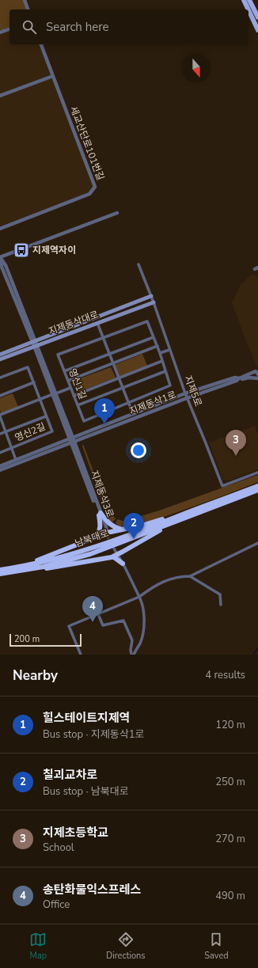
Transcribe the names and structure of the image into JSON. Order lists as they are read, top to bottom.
{
  "streets": {
    "highway": ["남북대로"],
    "main road": ["지제동삭대로"],
    "street": [
      "세교산단로101번길",
      "영신1길",
      "지제5로",
      "지제동삭1로",
      "영신2길",
      "지제동삭3로"
    ]
  },
  "crossings": [
    ["지제동삭대로", "지제5로"],
    ["지제동삭대로", "지제동삭3로"],
    ["지제5로", "지제동삭1로"],
    ["지제동삭1로", "지제동삭3로"]
  ],
  "places": {
    "bus stop": ["지제역자이"]
  },
  "scale_bar": "200 m",
  "north": "bottom",
  "page": {
    "search": "Search here",
    "pins": [
      "1",
      "3",
      "2",
      "4"
    ],
    "scale": "200 m",
    "heading": ["Nearby", "4 results"],
    "list": [
      {
        "mark": "1",
        "name": "힐스테이트지제역",
        "note": "Bus stop · 지제동삭1로",
        "value": "120 m"
      },
      {
        "mark": "2",
        "name": "칠괴교차로",
        "note": "Bus stop · 남북대로",
        "value": "250 m"
      },
      {
        "mark": "3",
        "name": "지제초등학교",
        "note": "School",
        "value": "270 m"
      },
      {
        "mark": "4",
        "name": "송탄화물익스프레스",
        "note": "Office",
        "value": "490 m"
      }
    ],
    "nav": ["Map", "Directions", "Saved"]
  }
}
